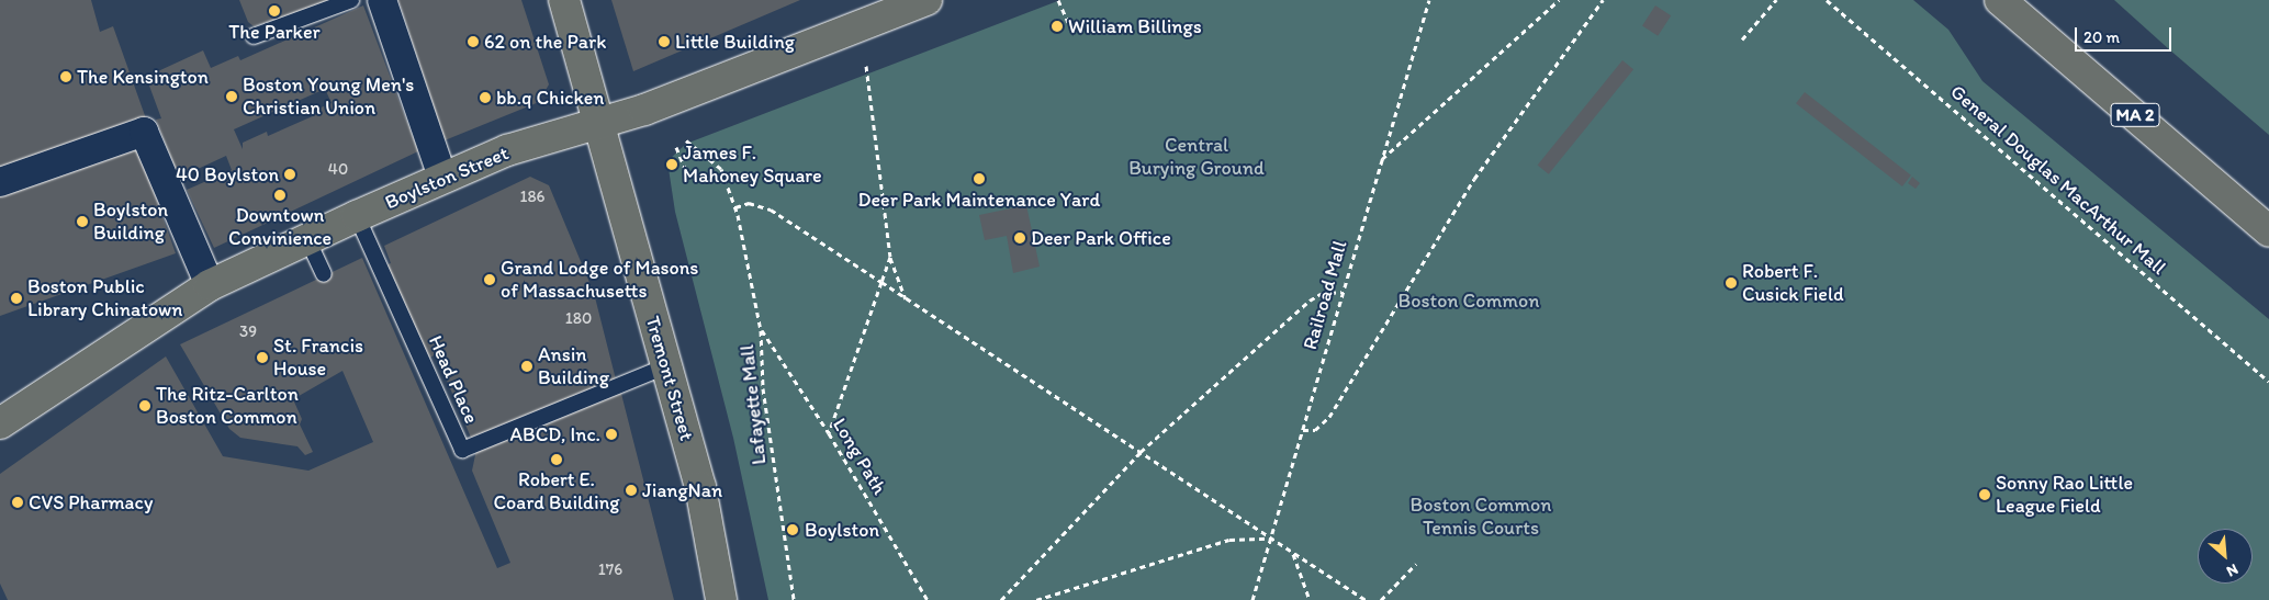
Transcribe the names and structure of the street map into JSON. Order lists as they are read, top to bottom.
{
  "streets": {
    "main road": ["MA 2", "Boylston Street", "Tremont Street"],
    "lane": ["Head Place"],
    "path": [
      "General Douglas MacArthur Mall",
      "Railroad Mall",
      "Lafayette Mall",
      "Long Path"
    ]
  },
  "crossings": [
    ["Boylston Street", "Tremont Street"],
    ["Boylston Street", "Head Place"],
    ["Tremont Street", "Head Place"],
    ["Lafayette Mall", "Long Path"]
  ],
  "parks": ["Central Burying Ground", "Boston Common", "Boston Common Tennis Courts"],
  "places": [
    "The Parker",
    "William Billings",
    "62 on the Park",
    "Little Building",
    "The Kensington",
    "Boston Young Men's Christian Union",
    "bb.q Chicken",
    "James F. Mahoney Square",
    "40 Boylston",
    "Deer Park Maintenance Yard",
    "Downtown Convinience",
    "Boylston Building",
    "Deer Park Office",
    "Grand Lodge of Masons of Massachusetts",
    "Robert F. Cusick Field",
    "Boston Public Library Chinatown",
    "St. Francis House",
    "Ansin Building",
    "The Ritz-Carlton Boston Common",
    "ABCD, Inc.",
    "Robert E. Coard Building",
    "JiangNan",
    "Sonny Rao Little League Field",
    "CVS Pharmacy",
    "Boylston"
  ],
  "house_numbers": [
    "40",
    "186",
    "180",
    "39",
    "176"
  ],
  "scale_bar": "20 m",
  "north": "bottom right"
}
